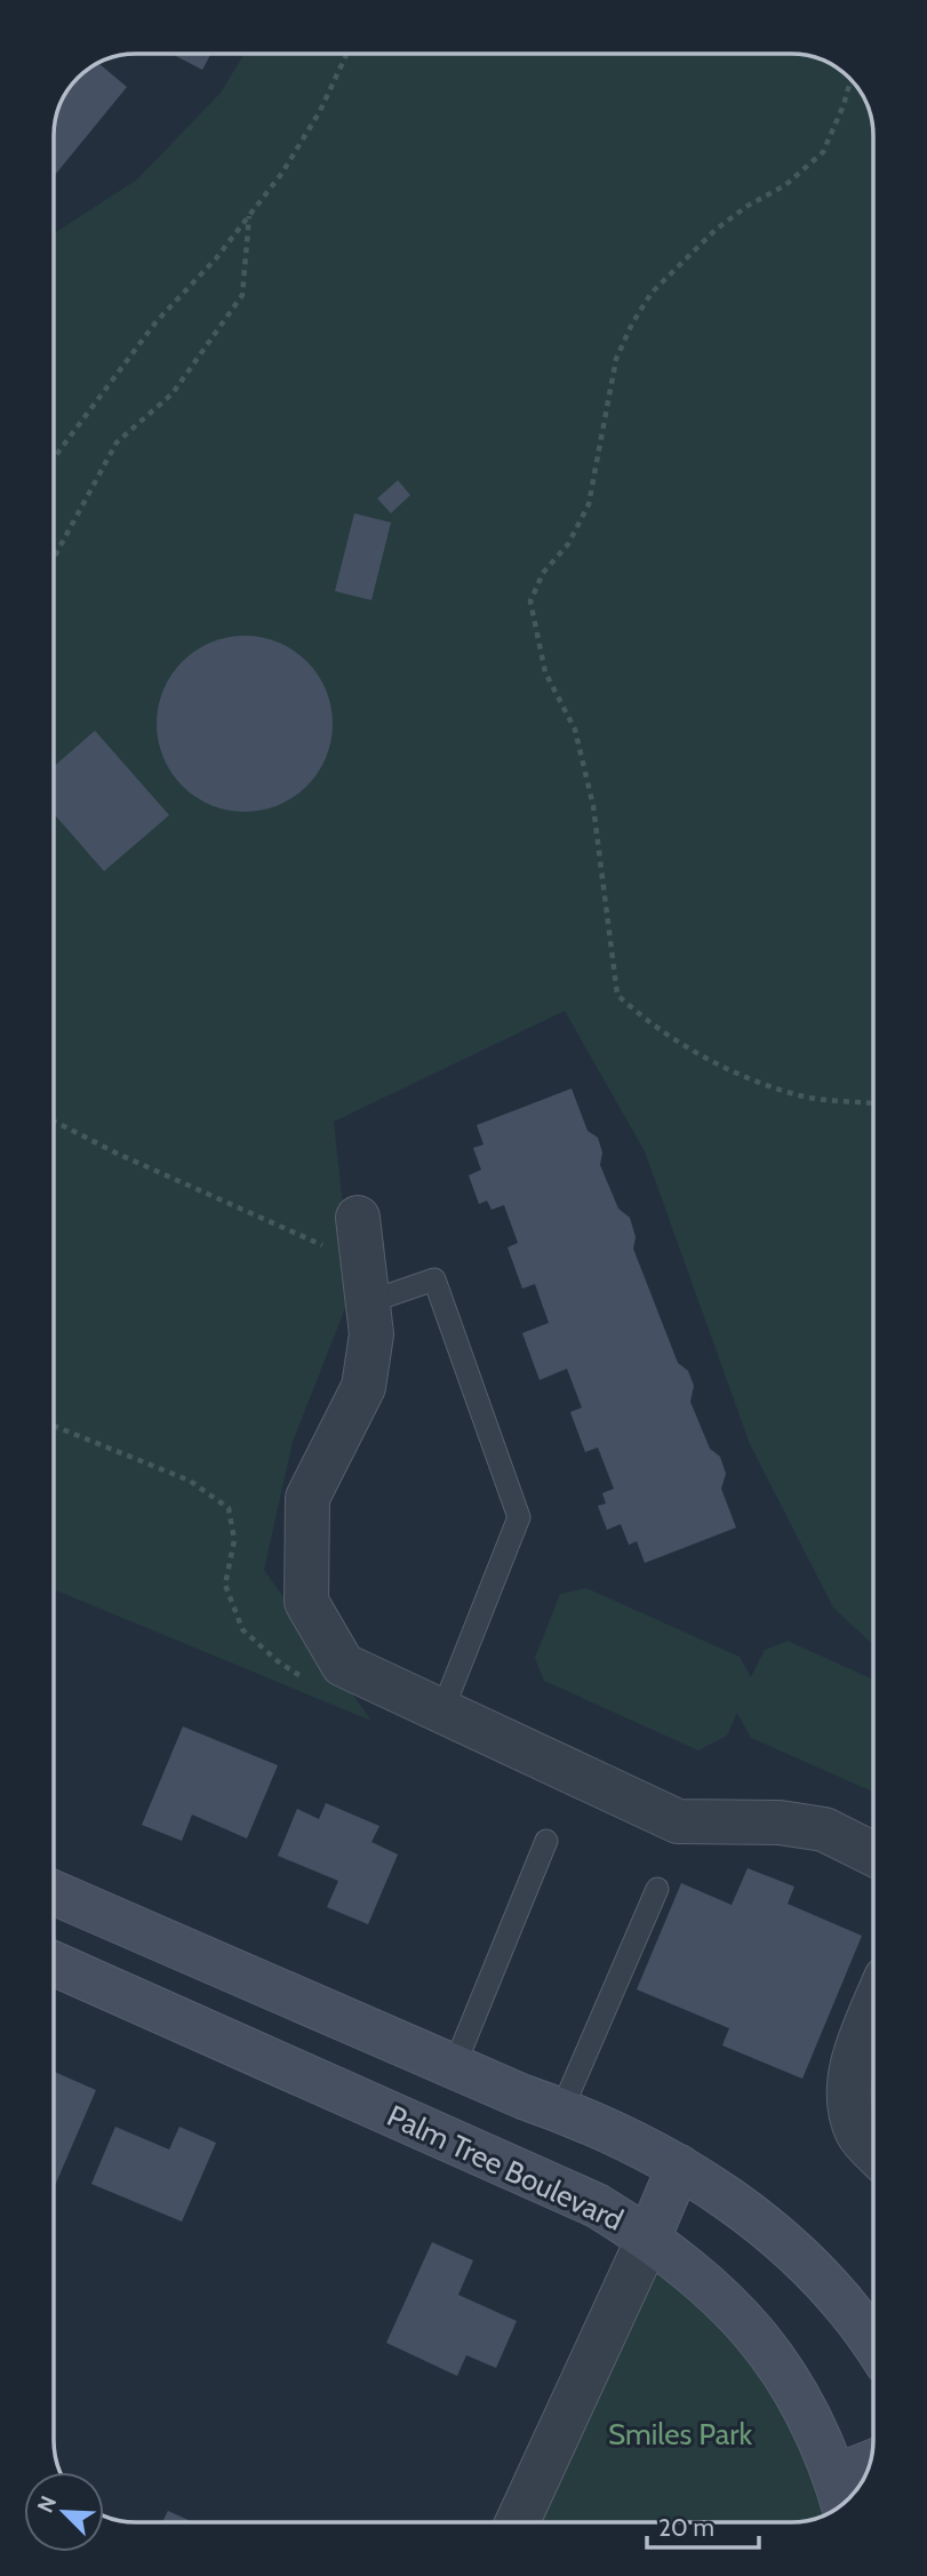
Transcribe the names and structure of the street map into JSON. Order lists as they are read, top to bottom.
{
  "streets": {
    "street": ["Palm Tree Boulevard"]
  },
  "parks": ["Smiles Park"],
  "scale_bar": "20 m",
  "north": "top left"
}
